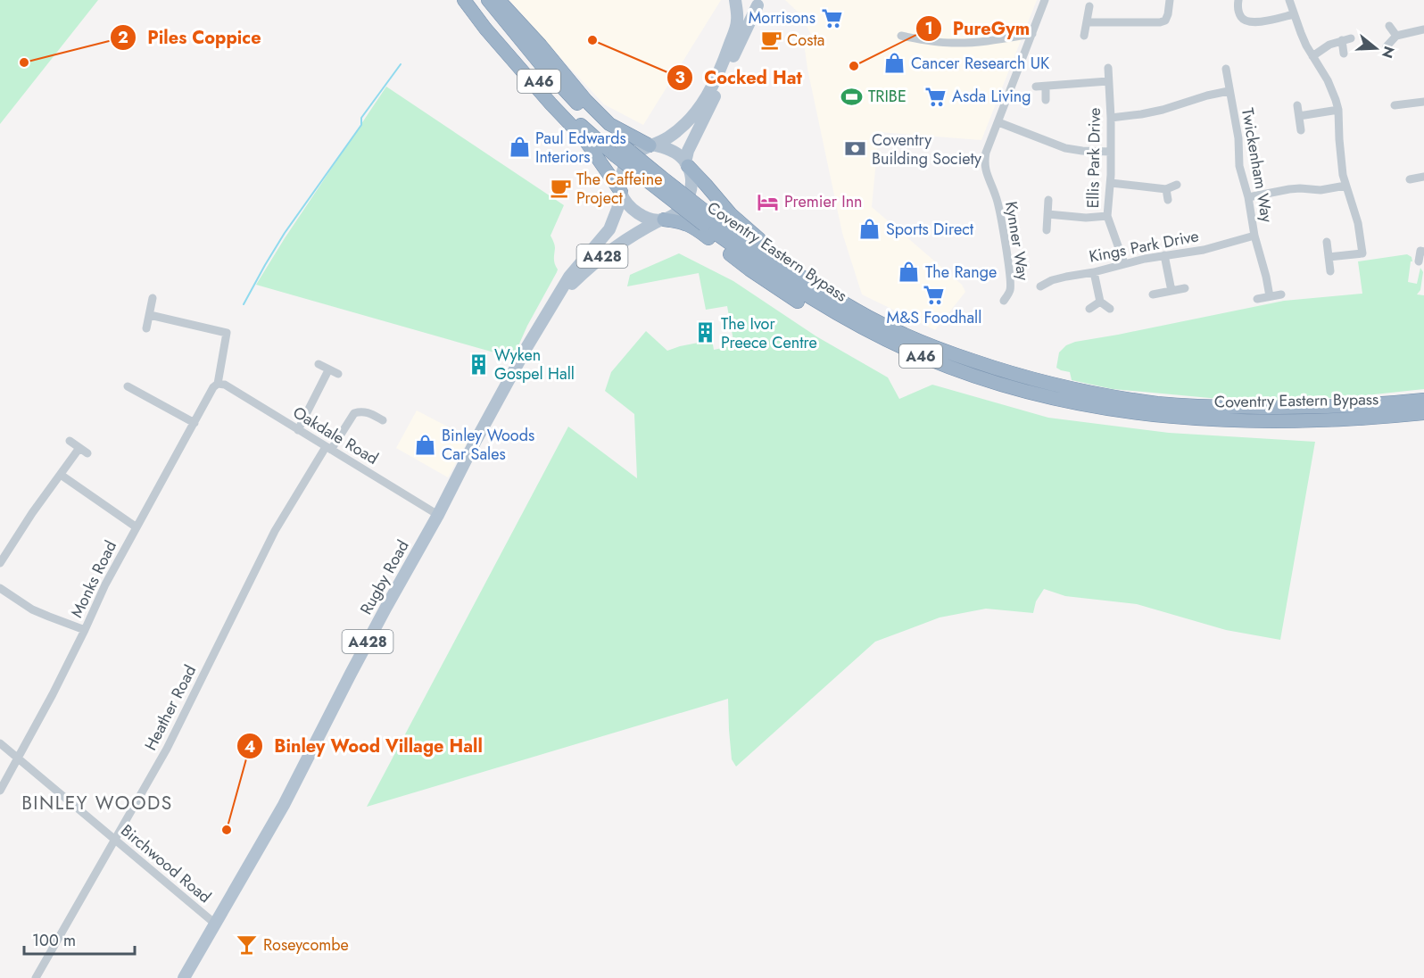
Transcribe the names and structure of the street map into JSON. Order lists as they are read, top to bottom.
{
  "streets": {
    "highway": ["A46", "Coventry Eastern Bypass"],
    "main road": ["A428", "Rugby Road"],
    "street": [
      "Ellis Park Drive",
      "Twickenham Way",
      "Kynner Way",
      "Kings Park Drive",
      "Oakdale Road",
      "Monks Road",
      "Heather Road",
      "Birchwood Road"
    ]
  },
  "crossings": [
    ["Ellis Park Drive", "Kings Park Drive"],
    ["Twickenham Way", "Kings Park Drive"],
    ["Oakdale Road", "Rugby Road"],
    ["Oakdale Road", "Monks Road"],
    ["Oakdale Road", "Heather Road"],
    ["Rugby Road", "Birchwood Road"],
    ["Monks Road", "Birchwood Road"],
    ["Heather Road", "Birchwood Road"]
  ],
  "districts": ["BINLEY WOODS"],
  "places": {
    "supermarket": ["Morrisons", "Asda Living", "M&S Foodhall"],
    "other": [
      "Cocked Hat",
      "Piles Coppice",
      "PureGym",
      "Binley Wood Village Hall"
    ],
    "cafe": ["Costa", "The Caffeine Project"],
    "shop": [
      "Cancer Research UK",
      "Paul Edwards Interiors",
      "Sports Direct",
      "The Range",
      "Binley Woods Car Sales"
    ],
    "sports": ["TRIBE"],
    "bank": ["Coventry Building Society"],
    "hotel": ["Premier Inn"],
    "building": ["The Ivor Preece Centre", "Wyken Gospel Hall"],
    "bar": ["Roseycombe"]
  },
  "scale_bar": "100 m",
  "north": "right"
}
